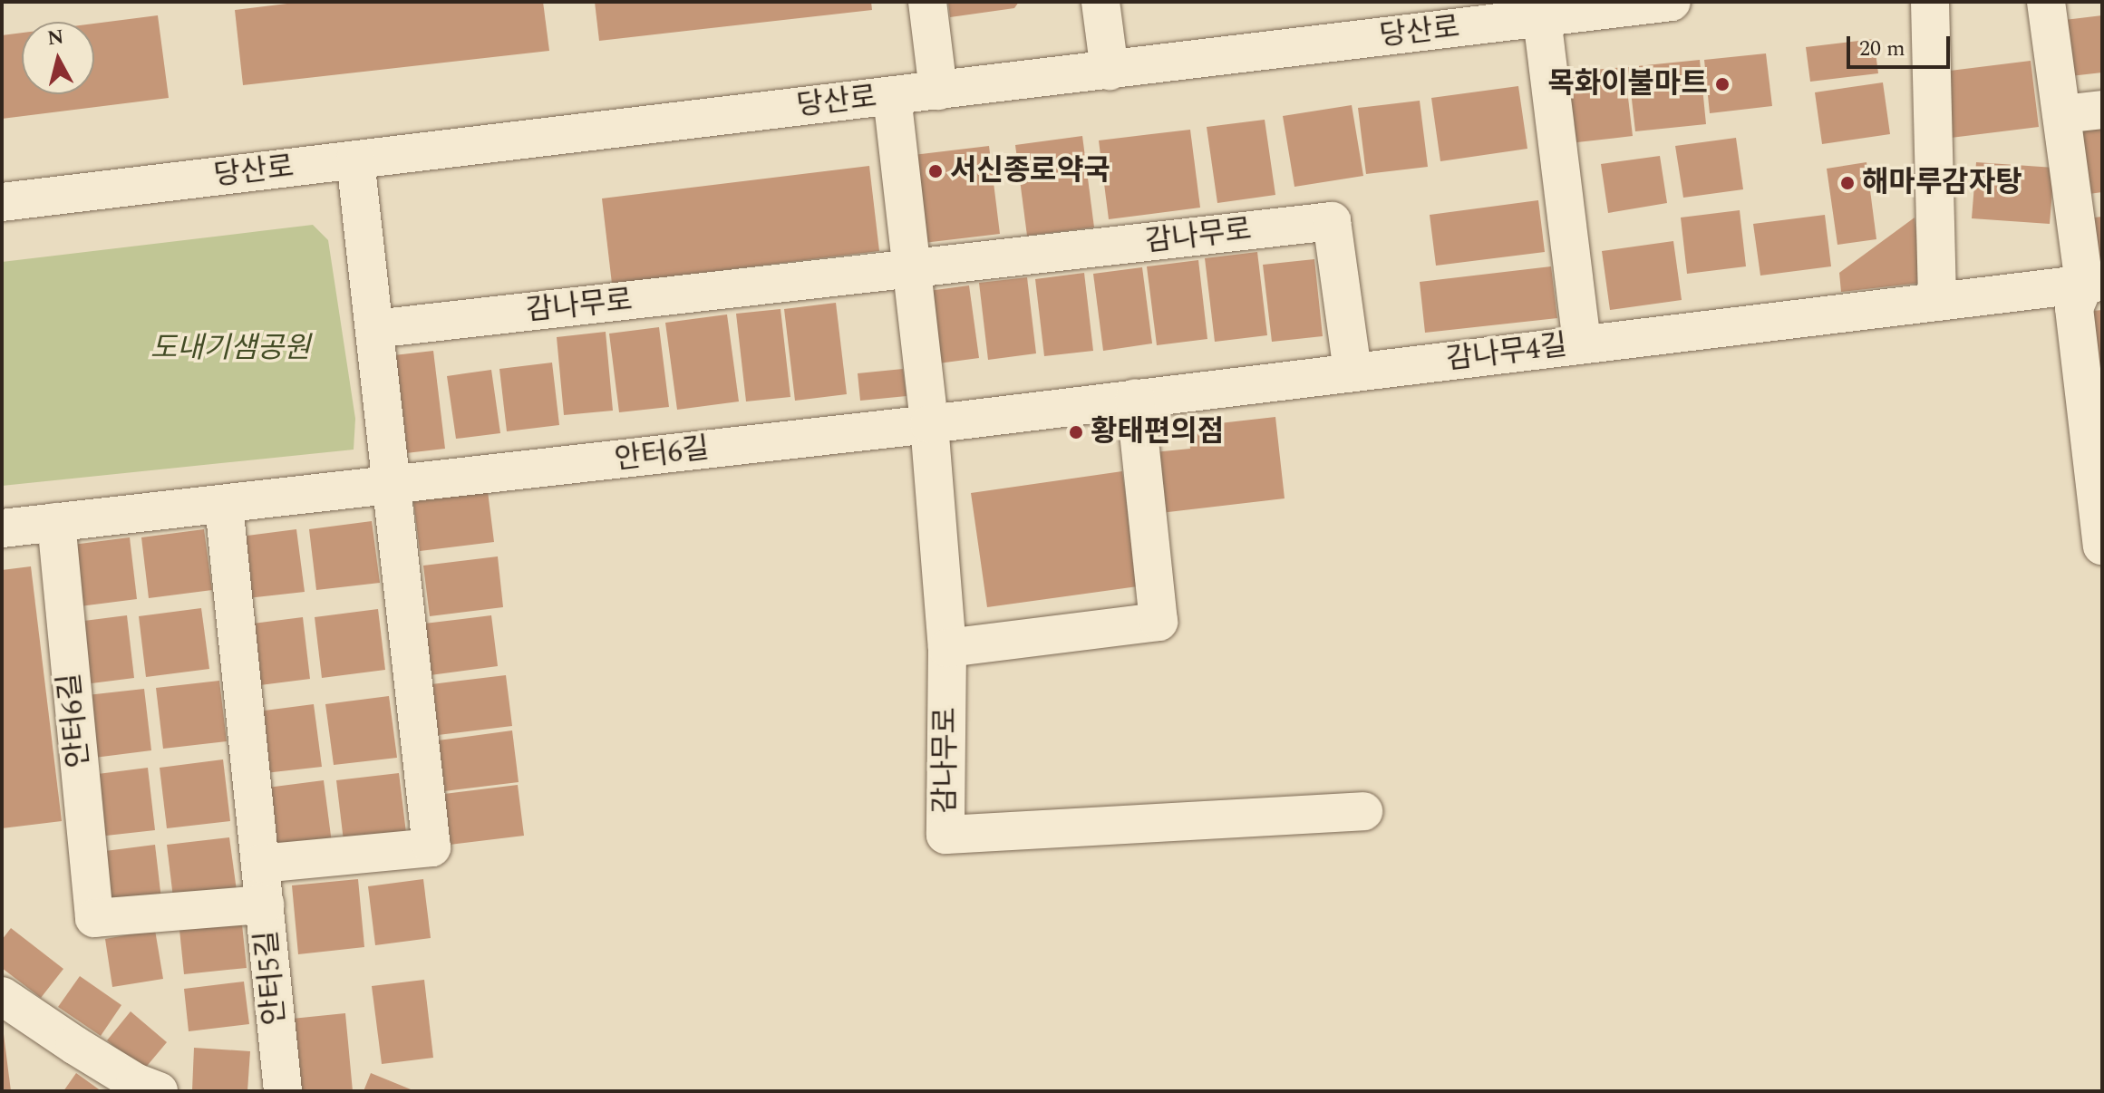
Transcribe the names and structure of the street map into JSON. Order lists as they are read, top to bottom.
{
  "streets": {
    "street": [
      "당산로",
      "감나무로",
      "감나무4길",
      "안터6길",
      "안터5길"
    ]
  },
  "crossings": [
    ["당산로", "감나무로"],
    ["감나무로", "감나무4길"],
    ["감나무로", "안터6길"],
    ["감나무4길", "안터6길"],
    ["안터6길", "안터5길"]
  ],
  "parks": ["도내기샘공원"],
  "places": [
    "목화이불마트",
    "서신종로약국",
    "해마루감자탕",
    "황태편의점"
  ],
  "scale_bar": "20 m",
  "north": "top"
}
